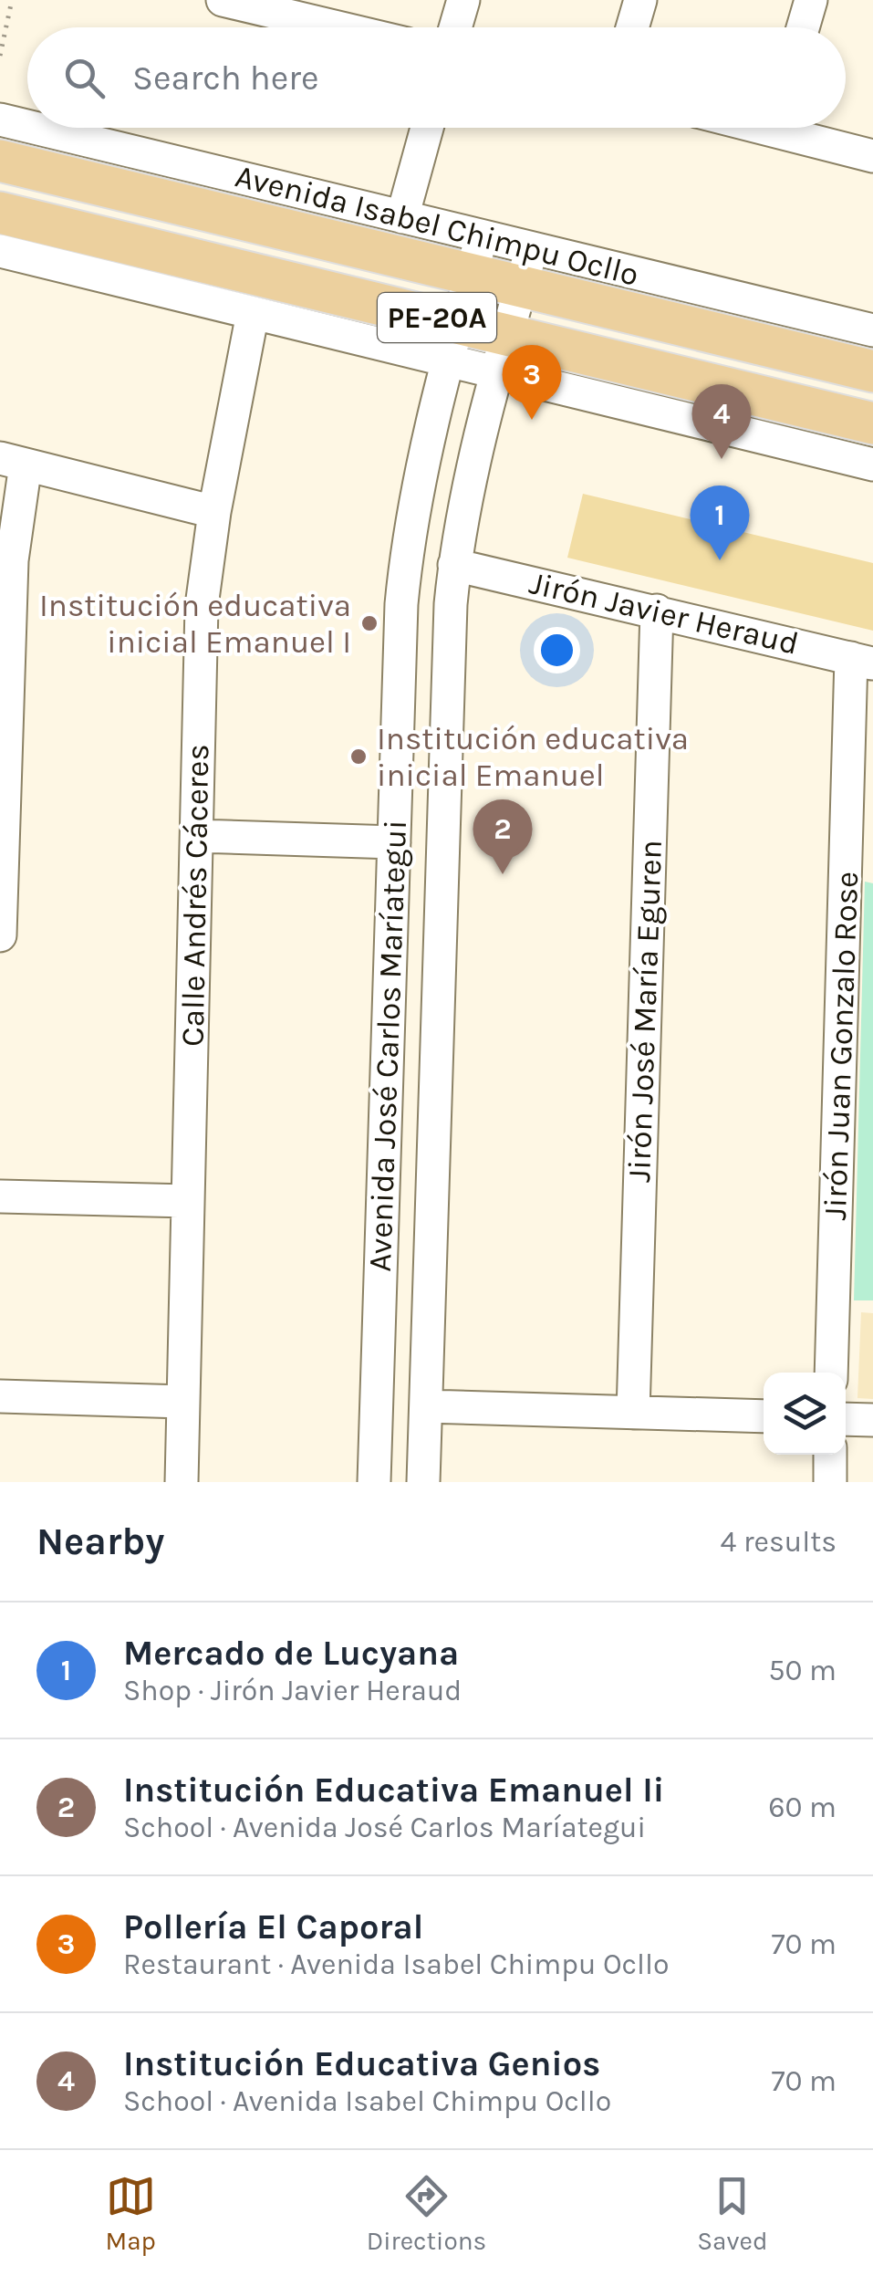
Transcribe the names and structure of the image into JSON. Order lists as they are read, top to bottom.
{
  "streets": {
    "main road": ["Avenida Isabel Chimpu Ocllo", "PE-20A"],
    "street": [
      "Jirón Javier Heraud",
      "Calle Andrés Cáceres",
      "Jirón José María Eguren",
      "Avenida José Carlos Maríategui",
      "Jirón Juan Gonzalo Rose"
    ]
  },
  "crossings": [
    ["Avenida Isabel Chimpu Ocllo", "Avenida José Carlos Maríategui"],
    ["PE-20A", "Avenida José Carlos Maríategui"],
    ["Jirón Javier Heraud", "Jirón José María Eguren"],
    ["Jirón Javier Heraud", "Avenida José Carlos Maríategui"],
    ["Jirón Javier Heraud", "Jirón Juan Gonzalo Rose"]
  ],
  "places": ["Institución educativa inicial Emanuel I", "Institución educativa inicial Emanuel"],
  "page": {
    "search": "Search here",
    "pins": [
      "3",
      "4",
      "1",
      "2"
    ],
    "heading": ["Nearby", "4 results"],
    "list": [
      {
        "mark": "1",
        "name": "Mercado de Lucyana",
        "note": "Shop · Jirón Javier Heraud",
        "value": "50 m"
      },
      {
        "mark": "2",
        "name": "Institución Educativa Emanuel Ii",
        "note": "School · Avenida José Carlos Maríategui",
        "value": "60 m"
      },
      {
        "mark": "3",
        "name": "Pollería El Caporal",
        "note": "Restaurant · Avenida Isabel Chimpu Ocllo",
        "value": "70 m"
      },
      {
        "mark": "4",
        "name": "Institución Educativa Genios",
        "note": "School · Avenida Isabel Chimpu Ocllo",
        "value": "70 m"
      }
    ],
    "nav": ["Map", "Directions", "Saved"]
  }
}
